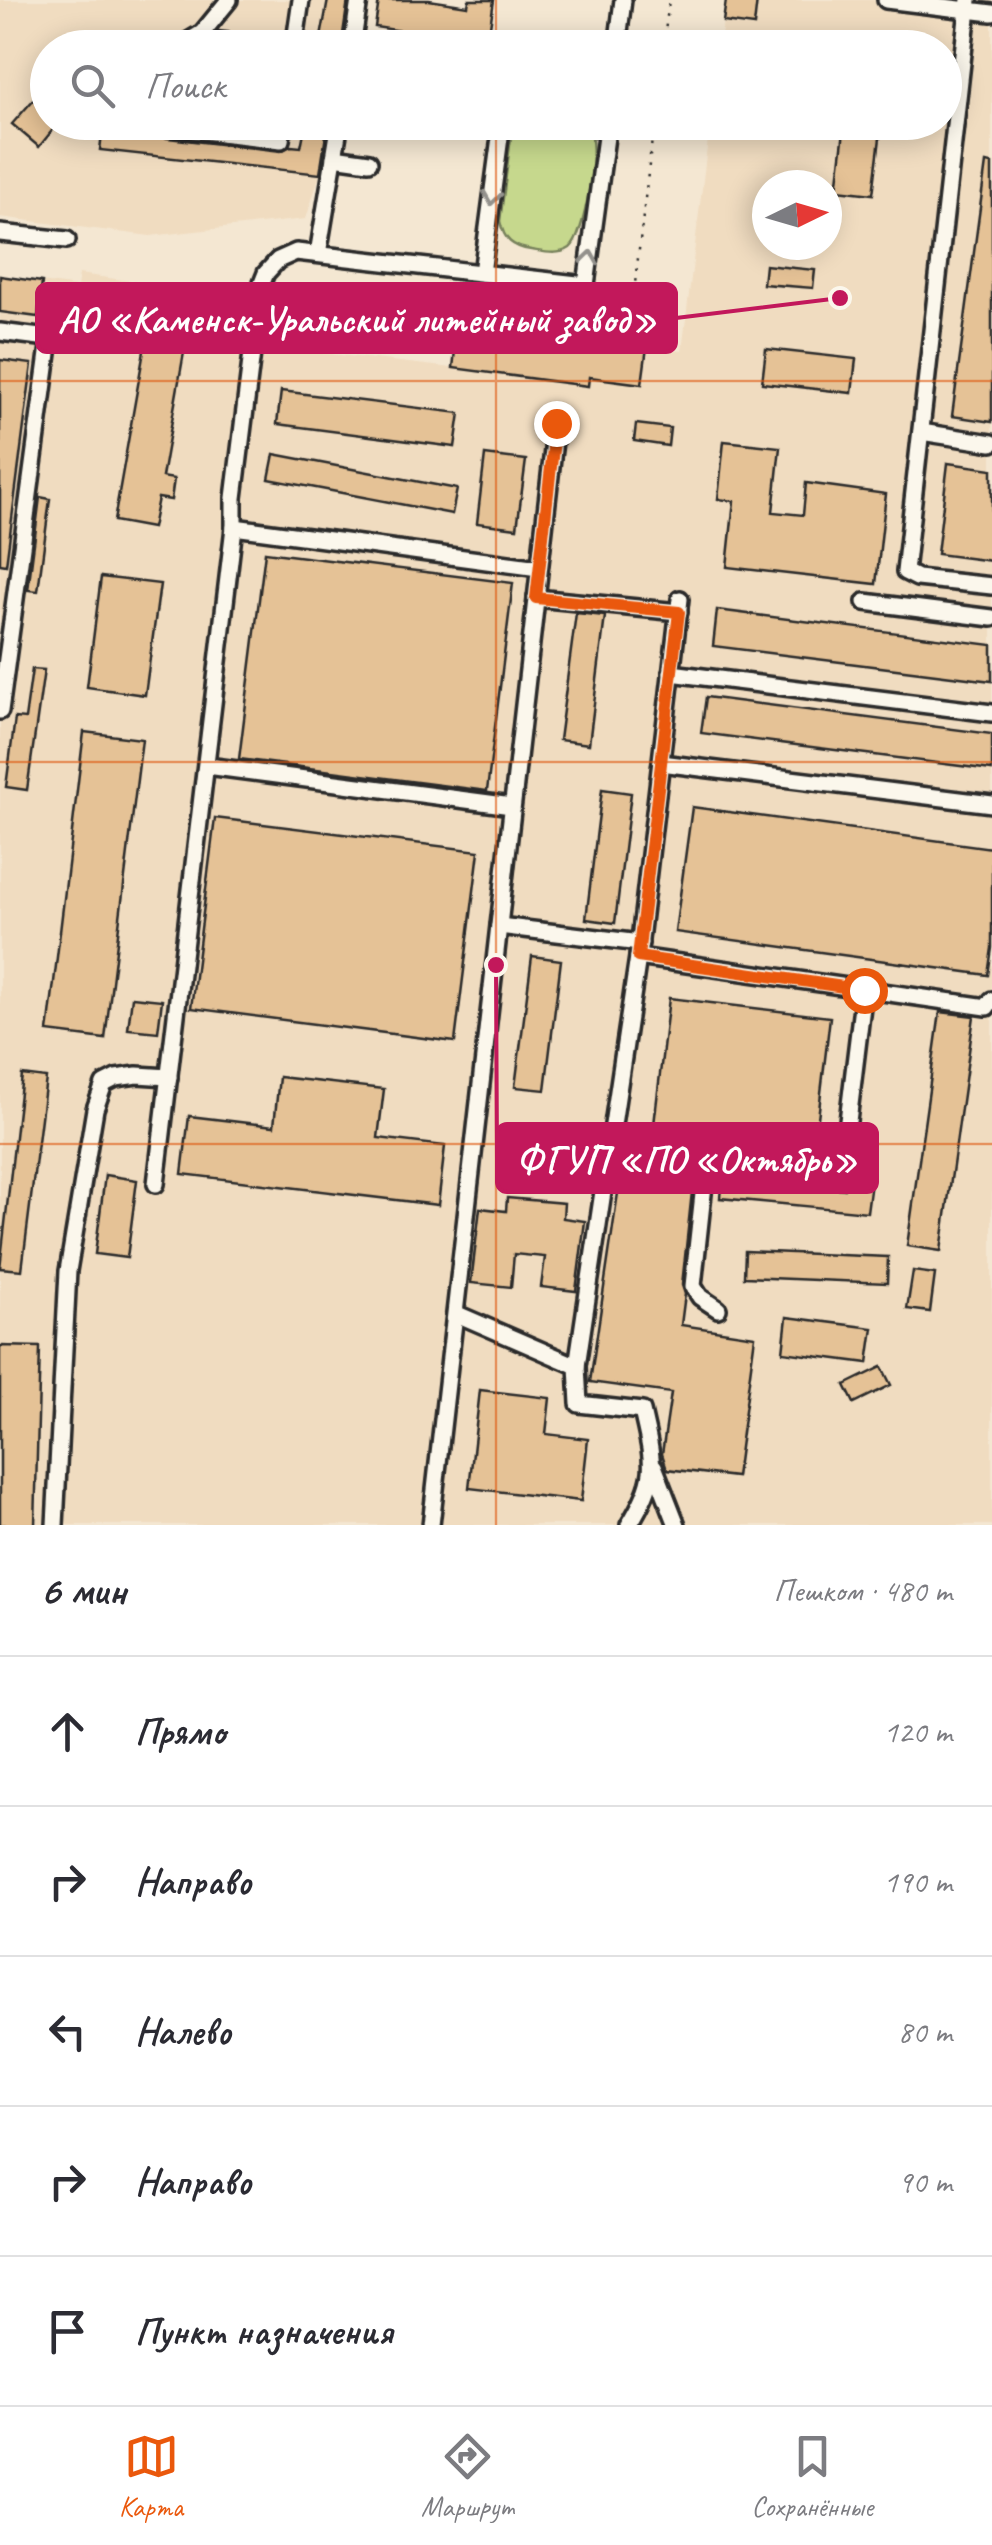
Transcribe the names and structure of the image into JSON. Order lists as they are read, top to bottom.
{
  "places": ["АО «Каменск-Уральский литейный завод»", "ФГУП «ПО «Октябрь»"],
  "north": "right",
  "page": {
    "search": "Поиск",
    "heading": ["6 мин", "Пешком · 480 m"],
    "list": [
      ["Прямо", "120 m"],
      ["Направо", "190 m"],
      ["Налево", "80 m"],
      ["Направо", "90 m"],
      "Пункт назначения"
    ],
    "nav": ["Карта", "Маршрут", "Сохранённые"]
  }
}
